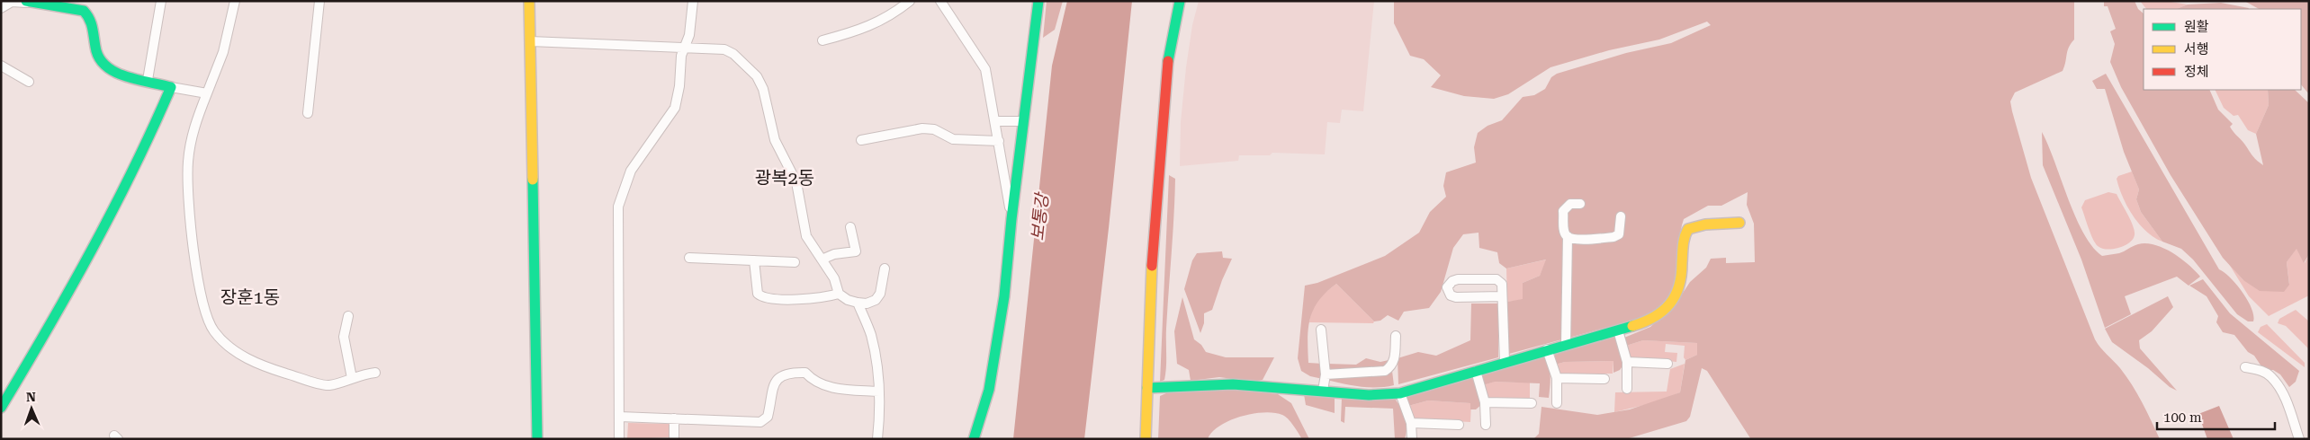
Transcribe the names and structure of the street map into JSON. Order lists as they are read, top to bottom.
{
  "districts": ["광복2동", "장훈1동"],
  "water": ["보통강"],
  "legend": ["원활", "서행", "정체"],
  "scale_bar": "100 m",
  "north": "top"
}
